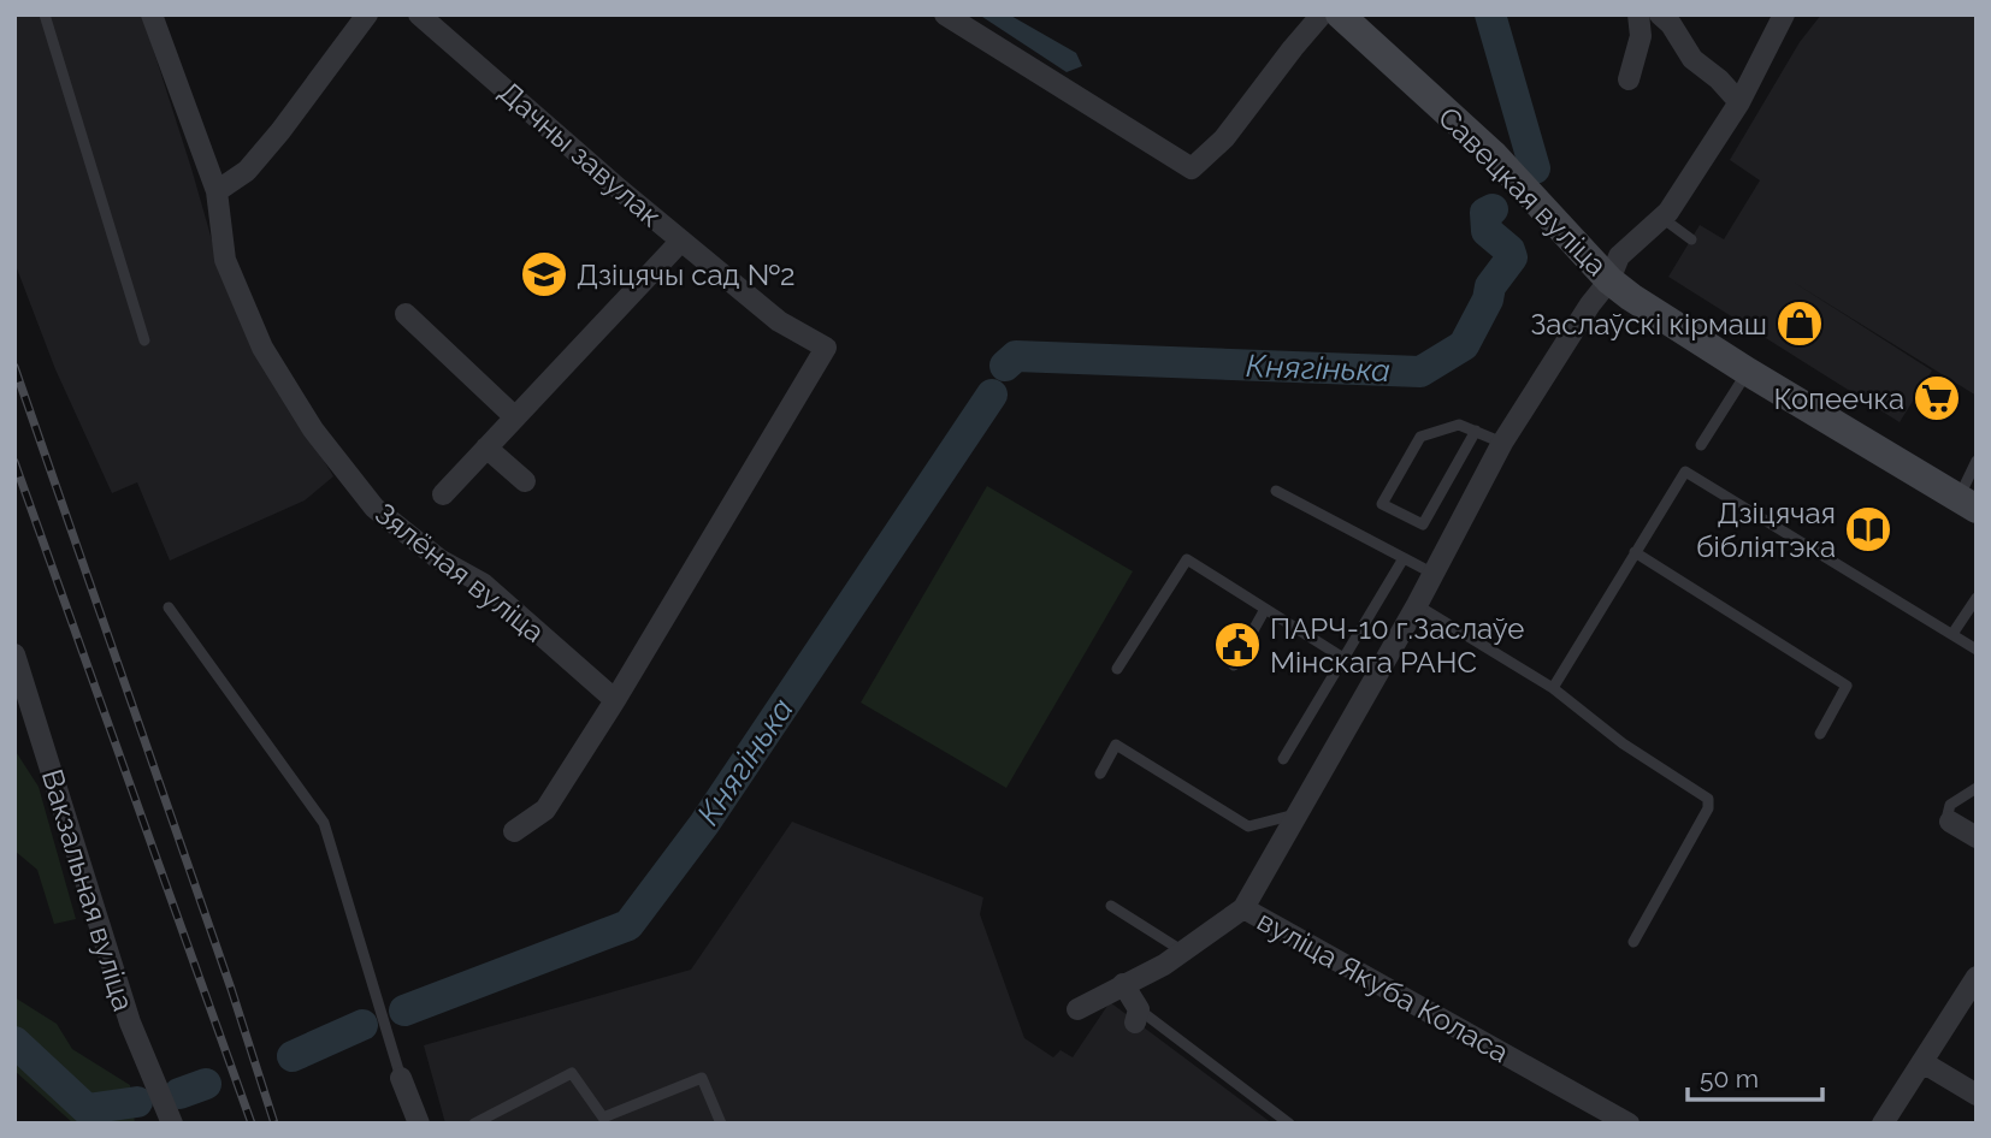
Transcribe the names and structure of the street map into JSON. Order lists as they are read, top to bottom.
{
  "streets": {
    "main road": ["Савецкая вуліца"],
    "street": [
      "Дачны завулак",
      "Зялёная вуліца",
      "Вакзальная вуліца",
      "вуліца Якуба Коласа"
    ]
  },
  "crossings": [
    ["Дачны завулак", "Зялёная вуліца"],
    ["Савецкая вуліца", "вуліца Якуба Коласа"]
  ],
  "water": ["Княгінька"],
  "places": {
    "school or university": ["Дзіцячы сад №2"],
    "shop": ["Заслаўскі кірмаш"],
    "supermarket": ["Копеечка"],
    "library": ["Дзіцячая бібліятэка"],
    "public building": ["ПАРЧ-10 г.Заслаўе Мінскага РАНС"]
  },
  "scale_bar": "50 m"
}
